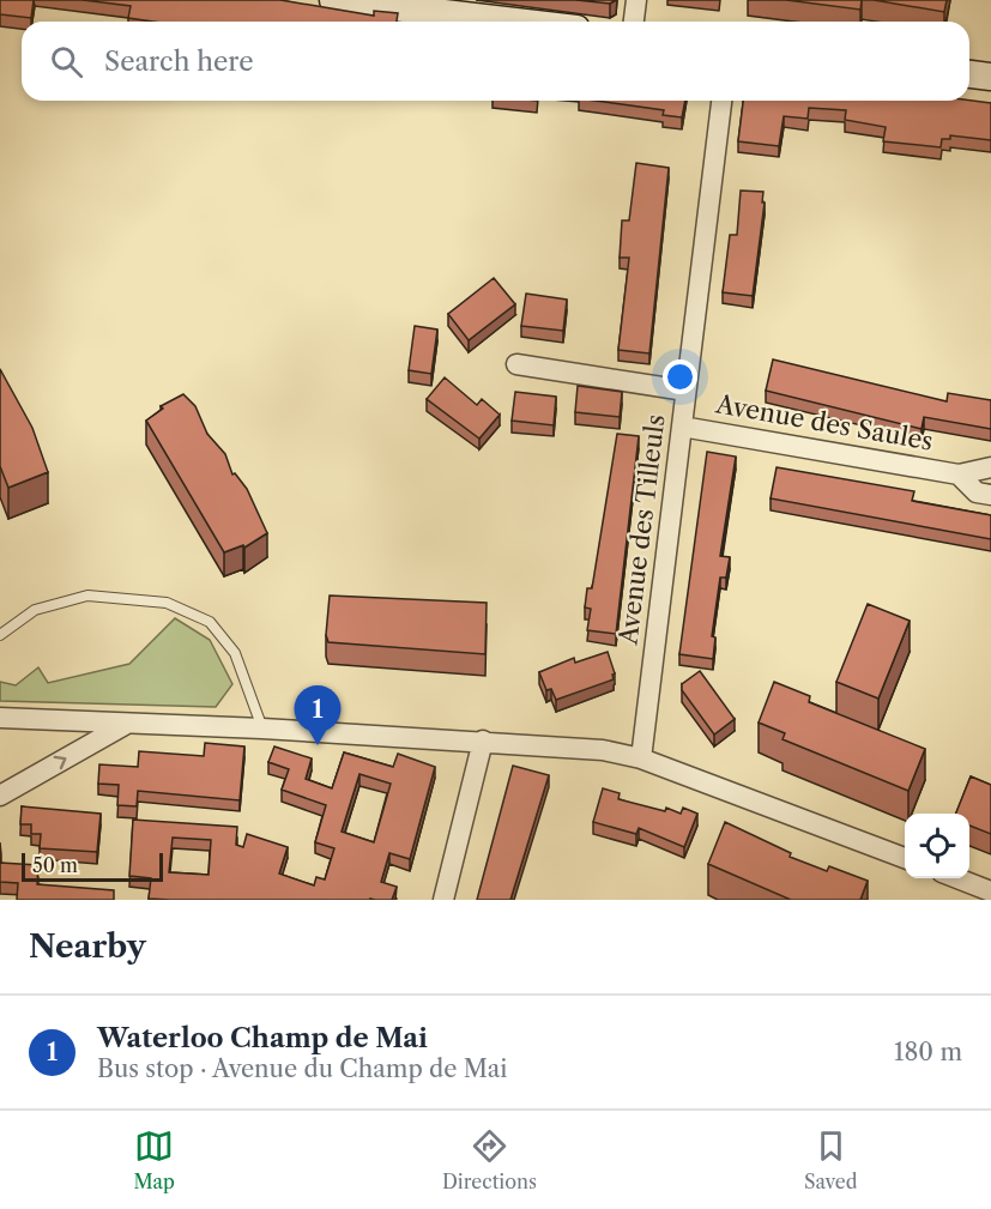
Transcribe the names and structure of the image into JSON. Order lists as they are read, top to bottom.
{
  "streets": {
    "street": ["Avenue des Saules", "Avenue des Tilleuls"]
  },
  "crossings": [
    ["Avenue des Saules", "Avenue des Tilleuls"]
  ],
  "scale_bar": "50 m",
  "page": {
    "search": "Search here",
    "pins": "1",
    "scale": "50 m",
    "heading": "Nearby",
    "list": [
      {
        "mark": "1",
        "name": "Waterloo Champ de Mai",
        "note": "Bus stop · Avenue du Champ de Mai",
        "value": "180 m"
      }
    ],
    "nav": ["Map", "Directions", "Saved"]
  }
}
